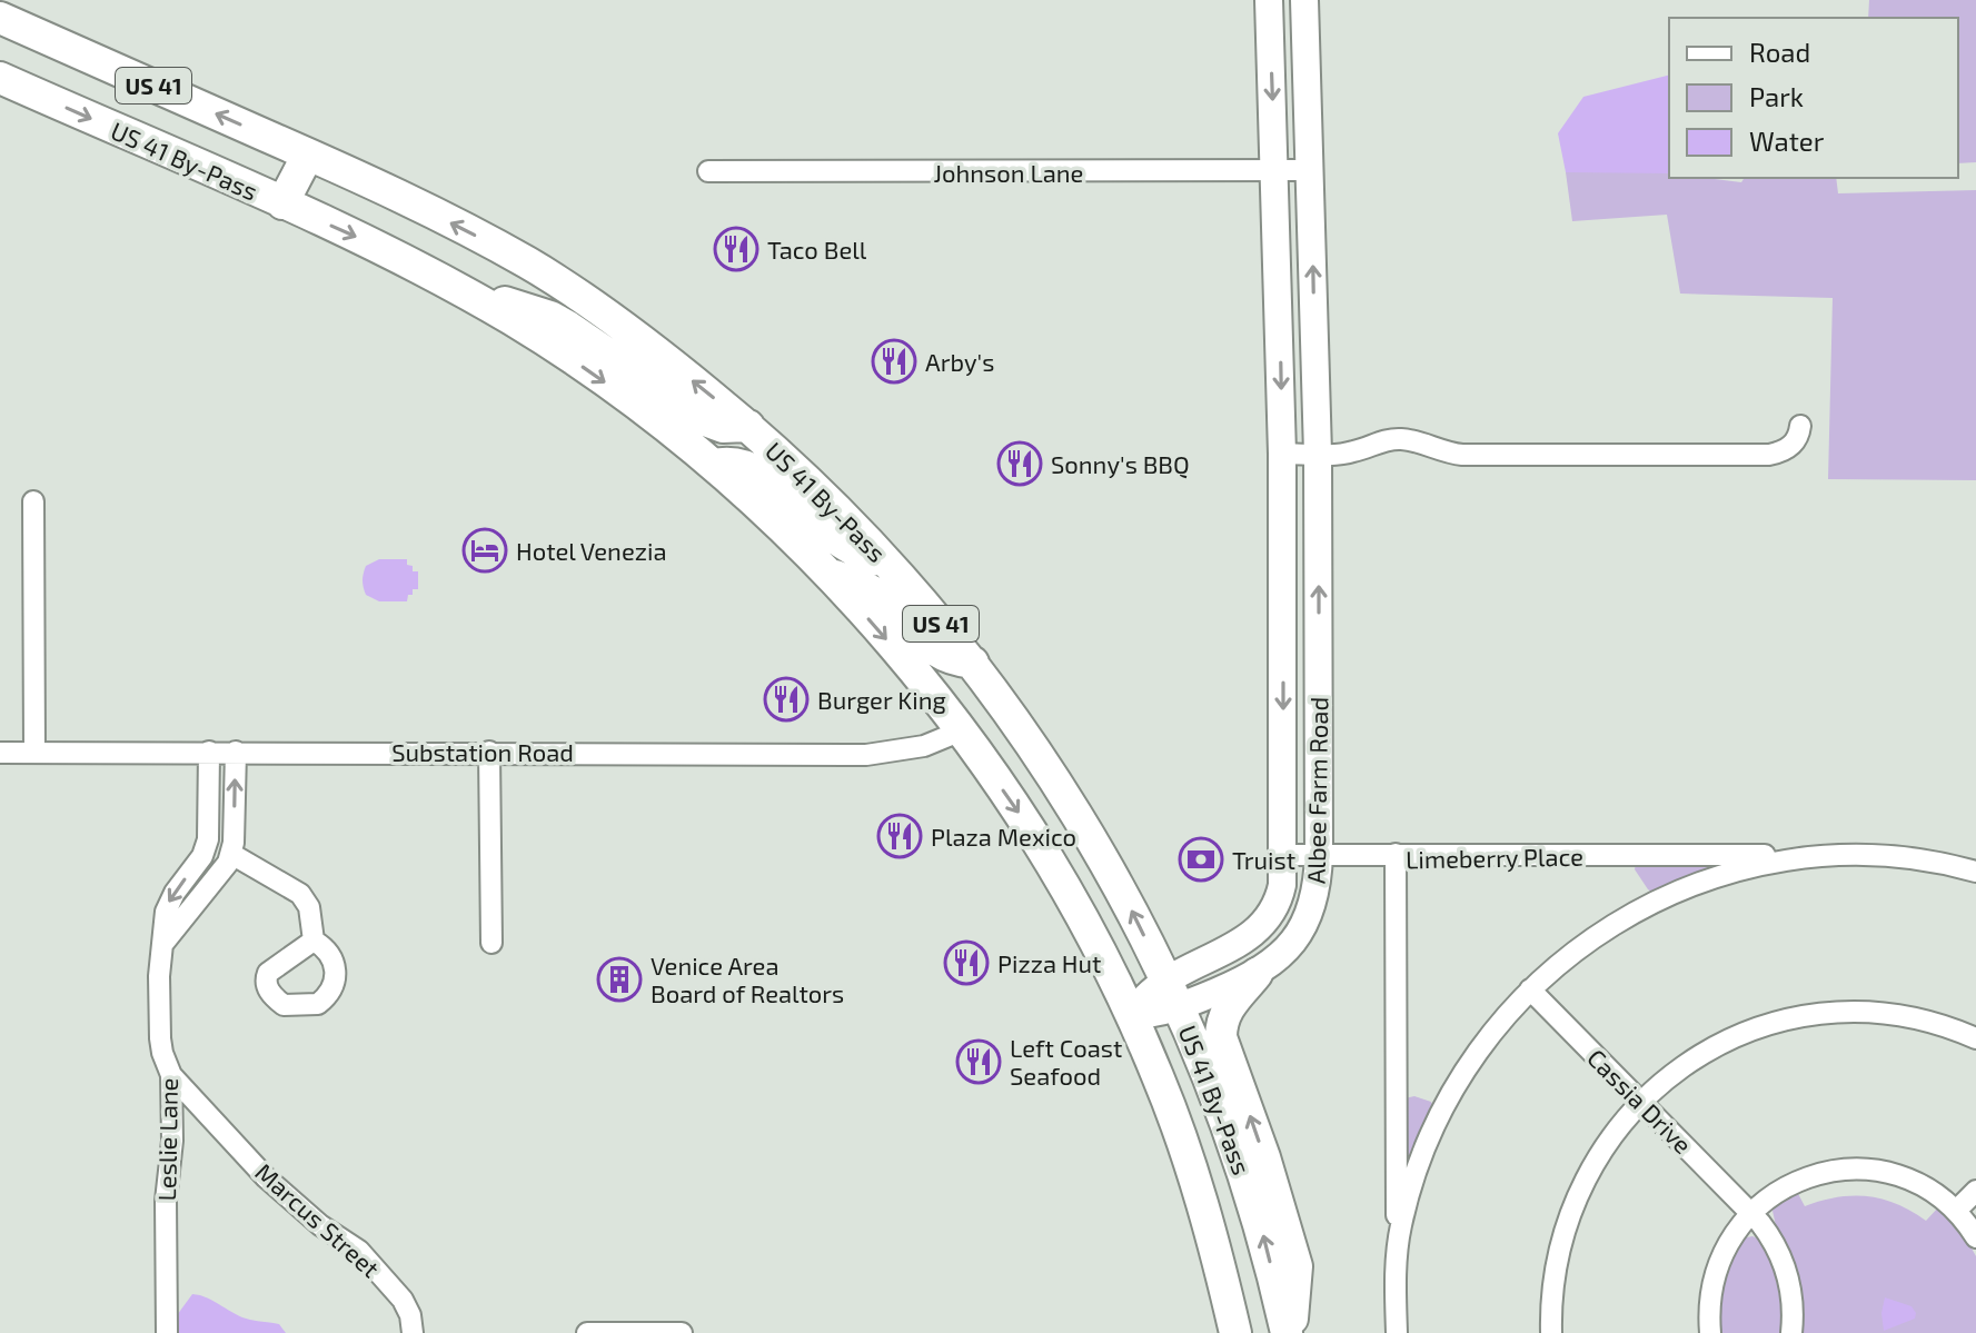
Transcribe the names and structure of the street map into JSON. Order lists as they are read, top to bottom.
{
  "streets": {
    "main road": ["US 41", "US 41 By-Pass", "Albee Farm Road"],
    "street": [
      "Johnson Lane",
      "Substation Road",
      "Limeberry Place",
      "Cassia Drive",
      "Leslie Lane",
      "Marcus Street"
    ]
  },
  "crossings": [
    ["US 41 By-Pass", "Substation Road"],
    ["US 41 By-Pass", "Albee Farm Road"],
    ["Johnson Lane", "Albee Farm Road"],
    ["Substation Road", "Leslie Lane"],
    ["Leslie Lane", "Marcus Street"]
  ],
  "places": {
    "restaurant": [
      "Taco Bell",
      "Arby's",
      "Sonny's BBQ",
      "Burger King",
      "Plaza Mexico",
      "Pizza Hut",
      "Left Coast Seafood"
    ],
    "hotel": ["Hotel Venezia"],
    "bank": ["Truist"],
    "building": ["Venice Area Board of Realtors"]
  },
  "legend": ["Road", "Park", "Water"]
}
